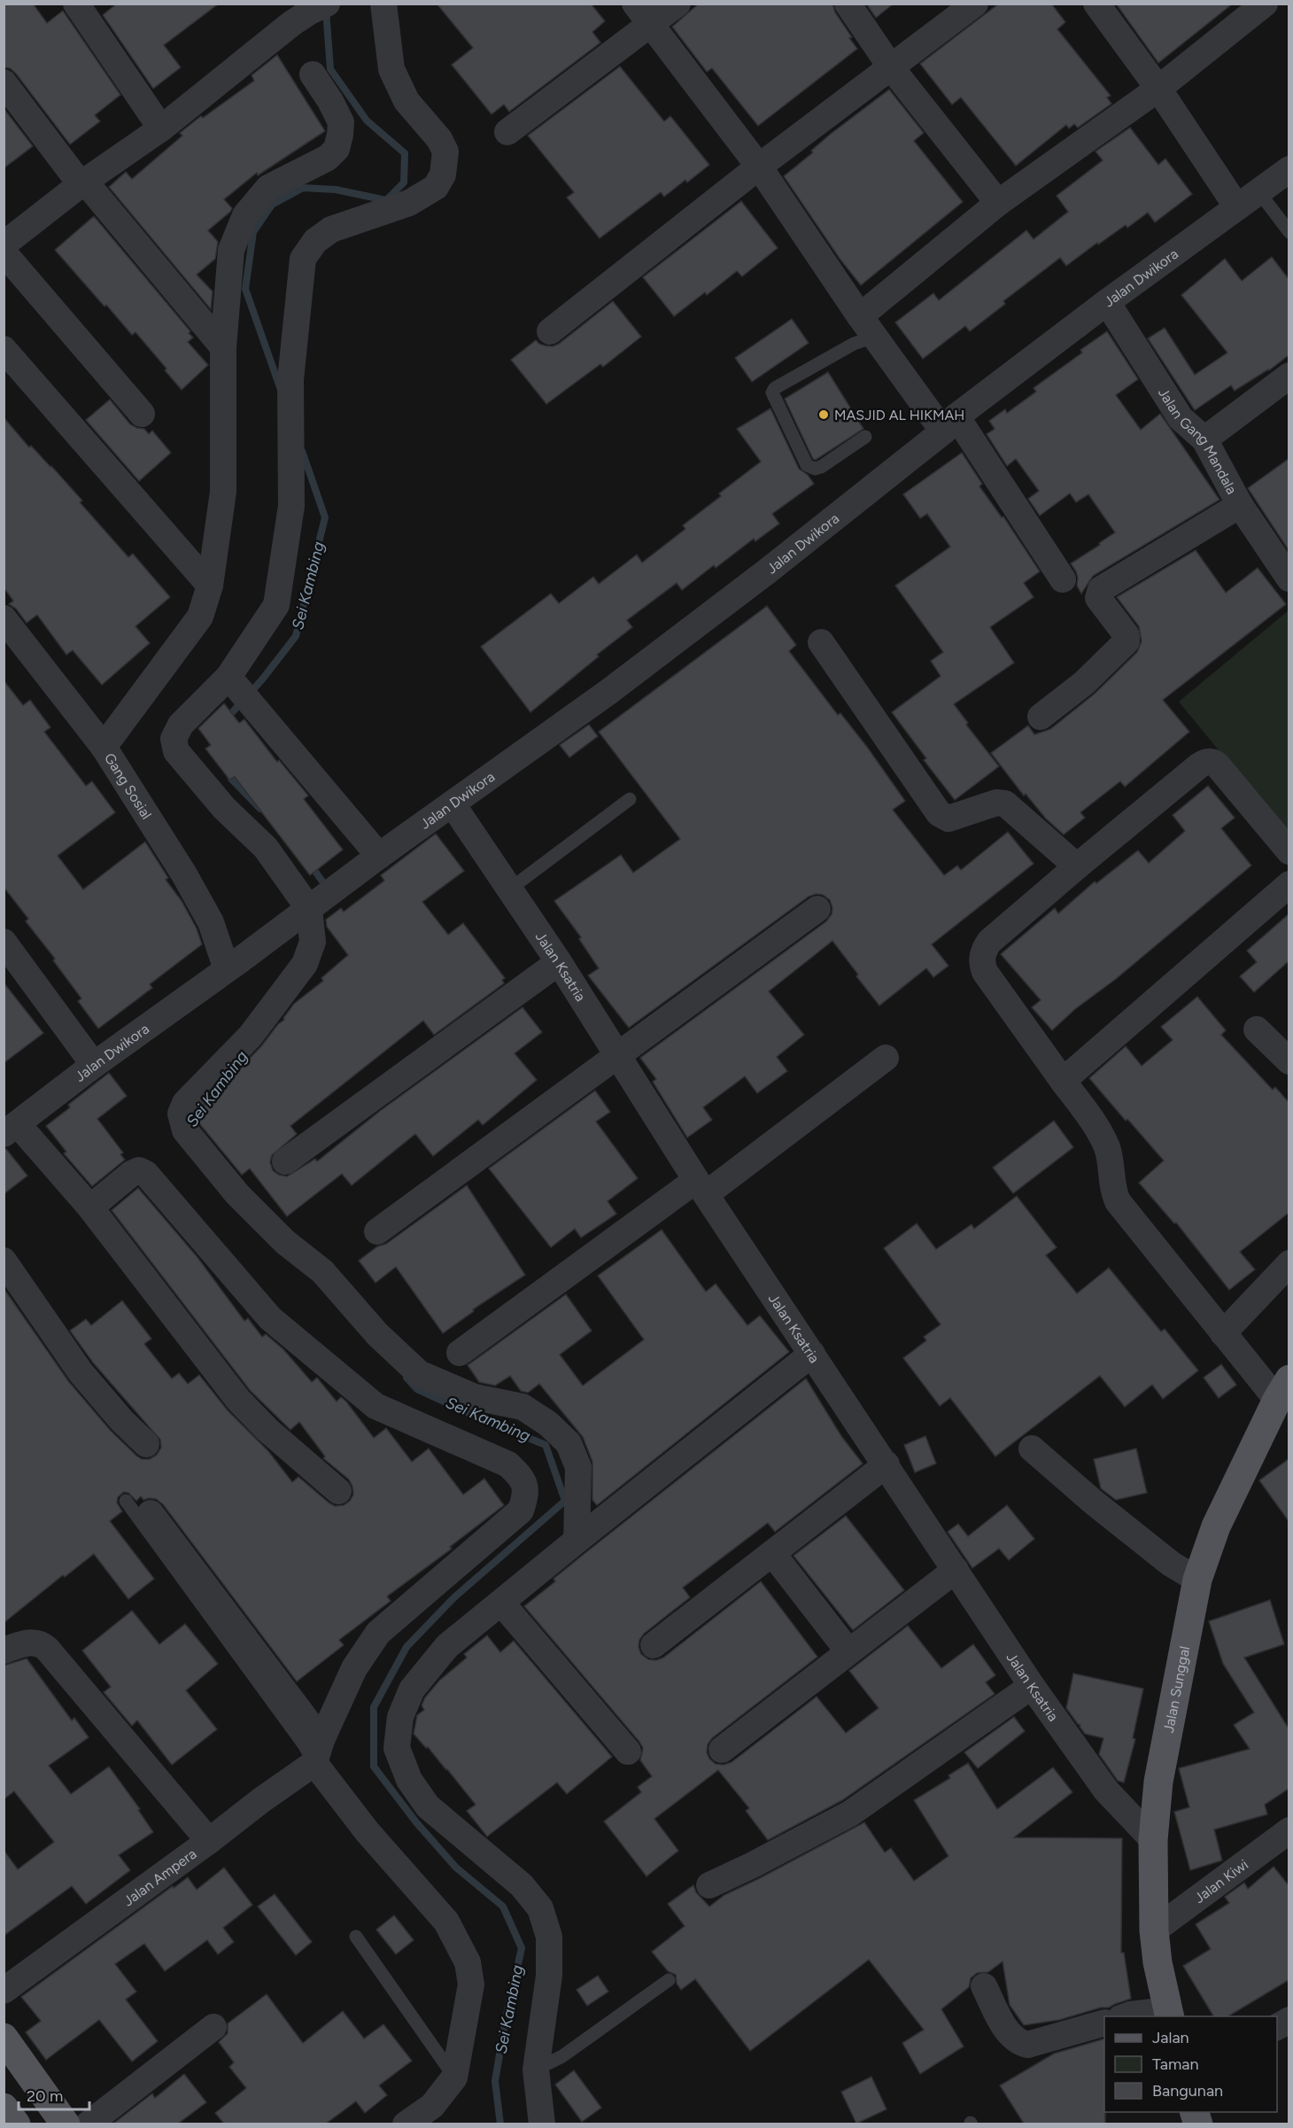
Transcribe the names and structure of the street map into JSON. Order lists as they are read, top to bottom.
{
  "streets": {
    "main road": ["Jalan Sunggal"],
    "street": [
      "Jalan Dwikora",
      "Jalan Gang Mandala",
      "Gang Sosial",
      "Jalan Ksatria",
      "Jalan Ampera",
      "Jalan Kiwi"
    ]
  },
  "crossings": [
    ["Jalan Dwikora", "Jalan Gang Mandala"],
    ["Jalan Dwikora", "Gang Sosial"],
    ["Jalan Dwikora", "Jalan Ksatria"],
    ["Jalan Ksatria", "Jalan Sunggal"],
    ["Jalan Sunggal", "Jalan Kiwi"]
  ],
  "water": ["Sei Kambing"],
  "places": ["MASJID AL HIKMAH"],
  "legend": ["Jalan", "Taman", "Bangunan"],
  "scale_bar": "20 m"
}
